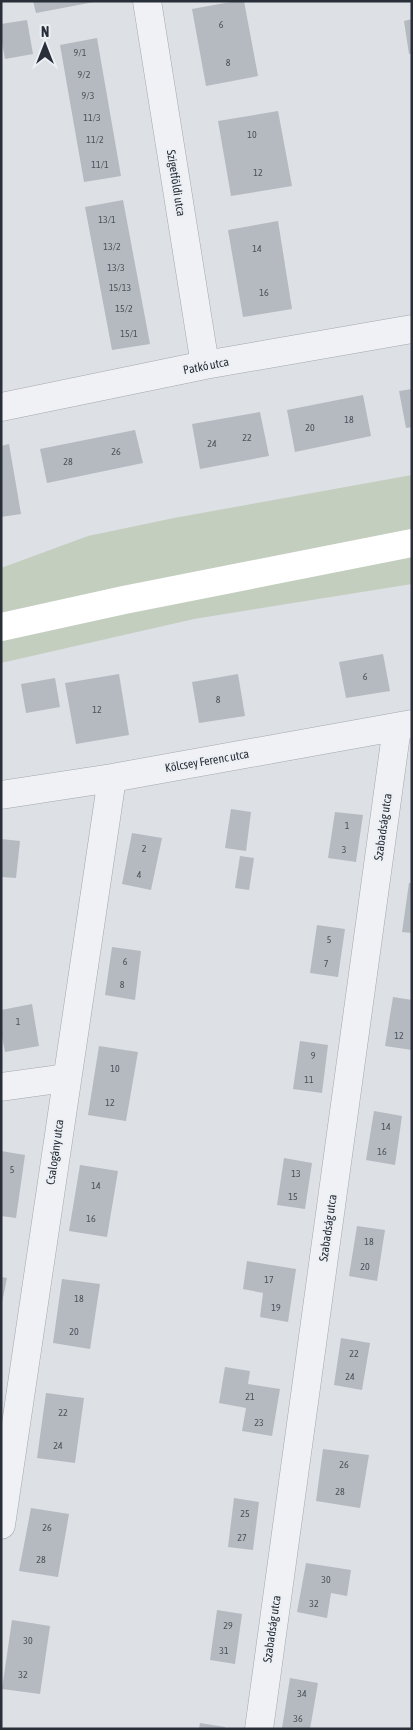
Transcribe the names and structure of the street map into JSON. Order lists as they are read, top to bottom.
{
  "streets": {
    "street": [
      "Szigetföldi utca",
      "Patkó utca",
      "Kölcsey Ferenc utca",
      "Szabadság utca",
      "Csalogány utca"
    ]
  },
  "crossings": [
    ["Szigetföldi utca", "Patkó utca"],
    ["Kölcsey Ferenc utca", "Szabadság utca"],
    ["Kölcsey Ferenc utca", "Csalogány utca"]
  ],
  "house_numbers": [
    "6",
    "9/1",
    "8",
    "9/2",
    "9/3",
    "11/3",
    "10",
    "11/2",
    "11/1",
    "12",
    "13/1",
    "13/2",
    "14",
    "13/3",
    "15/13",
    "16",
    "15/2",
    "15/1",
    "18",
    "20",
    "22",
    "24",
    "26",
    "28",
    "6",
    "8",
    "12",
    "1",
    "2",
    "3",
    "4",
    "5",
    "6",
    "7",
    "8",
    "1",
    "12",
    "9",
    "10",
    "11",
    "12",
    "14",
    "16",
    "5",
    "13",
    "14",
    "15",
    "16",
    "18",
    "20",
    "17",
    "18",
    "19",
    "20",
    "22",
    "24",
    "21",
    "22",
    "23",
    "24",
    "26",
    "28",
    "25",
    "26",
    "27",
    "28",
    "30",
    "32",
    "29",
    "30",
    "31",
    "32",
    "34",
    "36"
  ],
  "north": "top"
}
